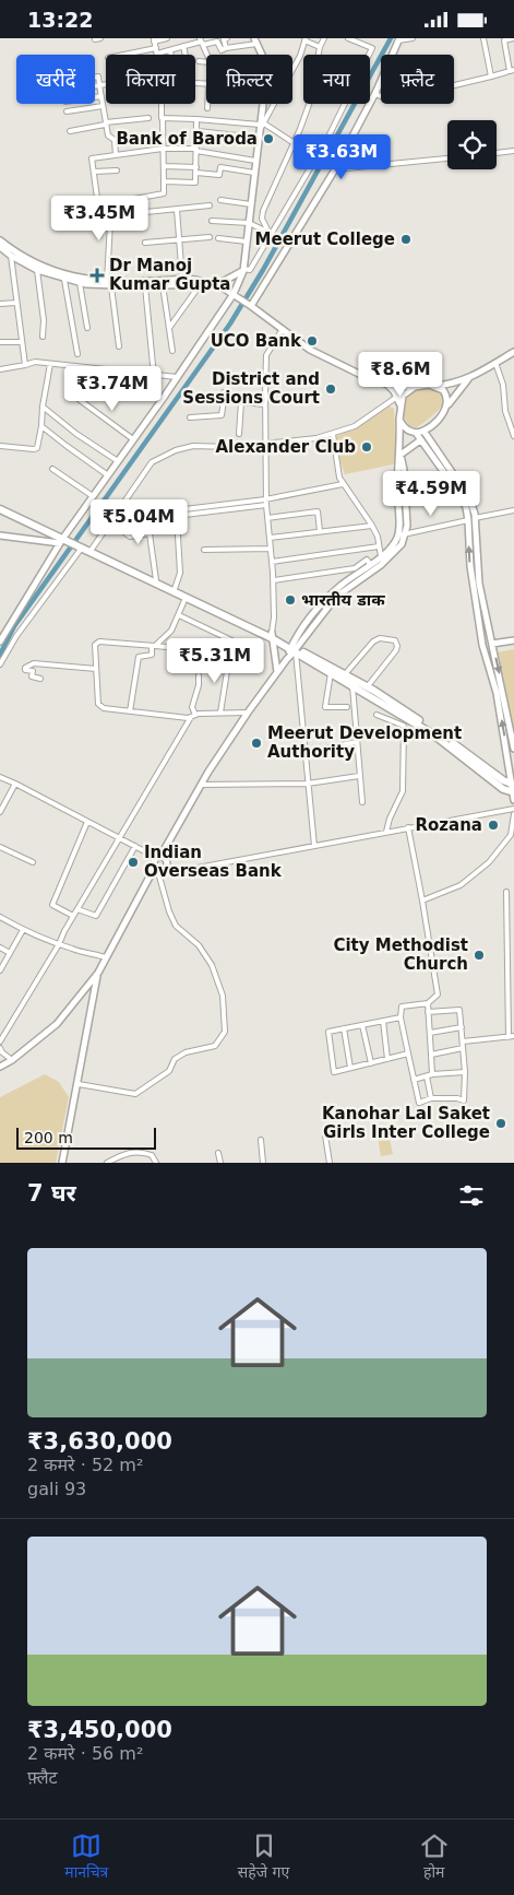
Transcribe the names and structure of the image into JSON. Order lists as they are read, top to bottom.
{
  "places": {
    "other": [
      "Bank of Baroda",
      "Meerut College",
      "UCO Bank",
      "District and Sessions Court",
      "Alexander Club",
      "भारतीय डाक",
      "Meerut Development Authority",
      "Rozana",
      "Indian Overseas Bank",
      "City Methodist Church",
      "Kanohar Lal Saket Girls Inter College"
    ],
    "health": ["Dr Manoj Kumar Gupta"]
  },
  "scale_bar": "200 m",
  "page": {
    "status": "13:22",
    "chip": [
      "खरीदें",
      "किराया",
      "फ़िल्टर",
      "नया",
      "फ़्लैट"
    ],
    "price": [
      "₹3.63M",
      "₹3.45M",
      "₹8.6M",
      "₹3.74M",
      "₹4.59M",
      "₹5.04M",
      "₹5.31M"
    ],
    "scale": "200 m",
    "heading": "7 घर",
    "list": [
      {
        "name": "₹3,630,000",
        "note": "2 कमरे · 52 m² · gali 93"
      },
      {
        "name": "₹3,450,000",
        "note": "2 कमरे · 56 m² · फ़्लैट"
      }
    ],
    "tabs": ["मानचित्र", "सहेजे गए", "होम"]
  }
}
